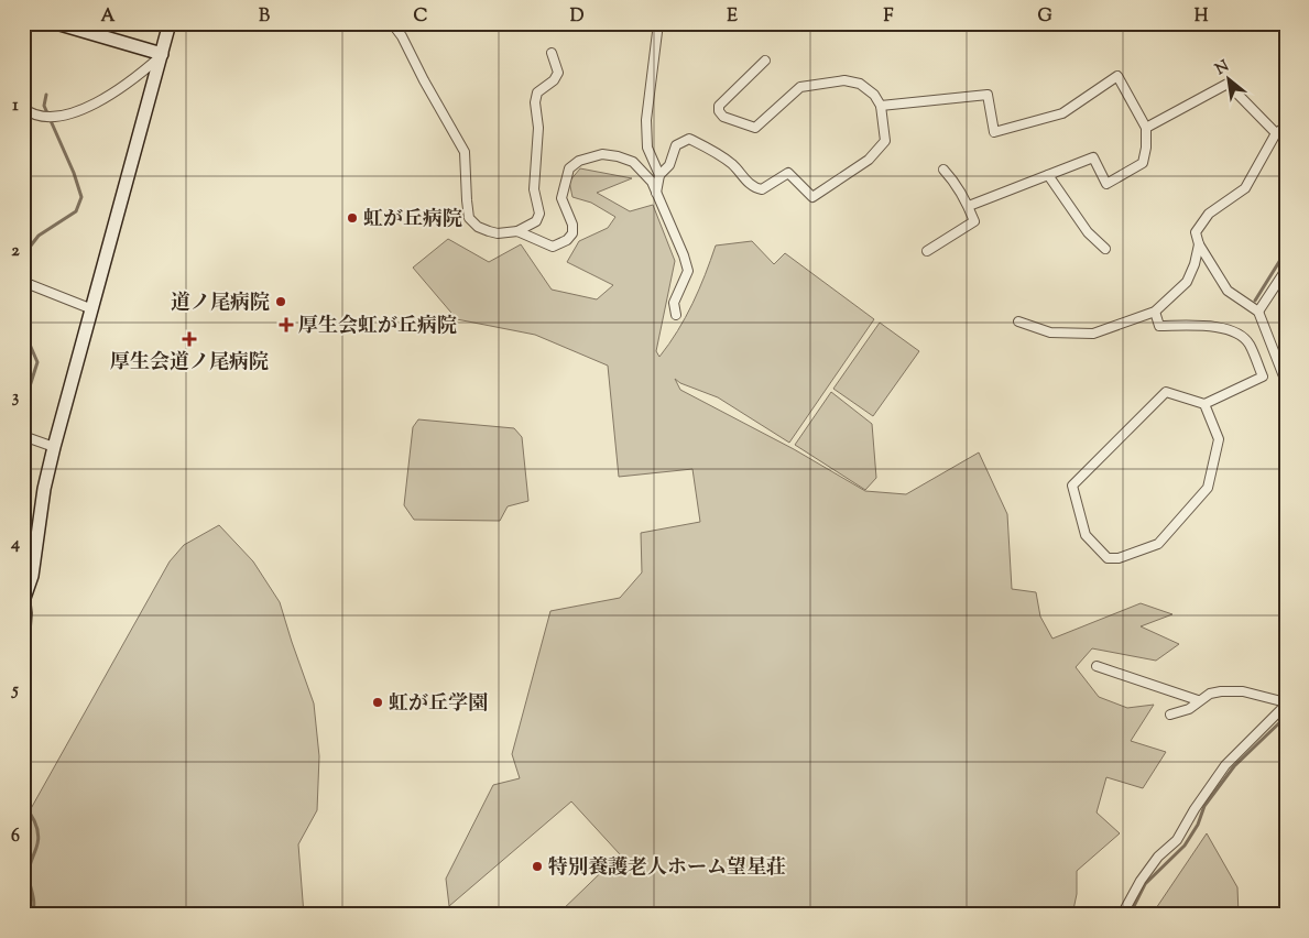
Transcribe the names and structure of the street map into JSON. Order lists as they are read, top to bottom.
{
  "places": {
    "other": [
      "虹が丘病院",
      "道ノ尾病院",
      "虹が丘学園",
      "特別養護老人ホーム望星荘"
    ],
    "health": ["厚生会虹が丘病院", "厚生会道ノ尾病院"]
  },
  "north": "top left",
  "grid": {
    "columns": [
      "A",
      "B",
      "C",
      "D",
      "E",
      "F",
      "G",
      "H"
    ],
    "rows": [
      "1",
      "2",
      "3",
      "4",
      "5",
      "6"
    ]
  }
}
